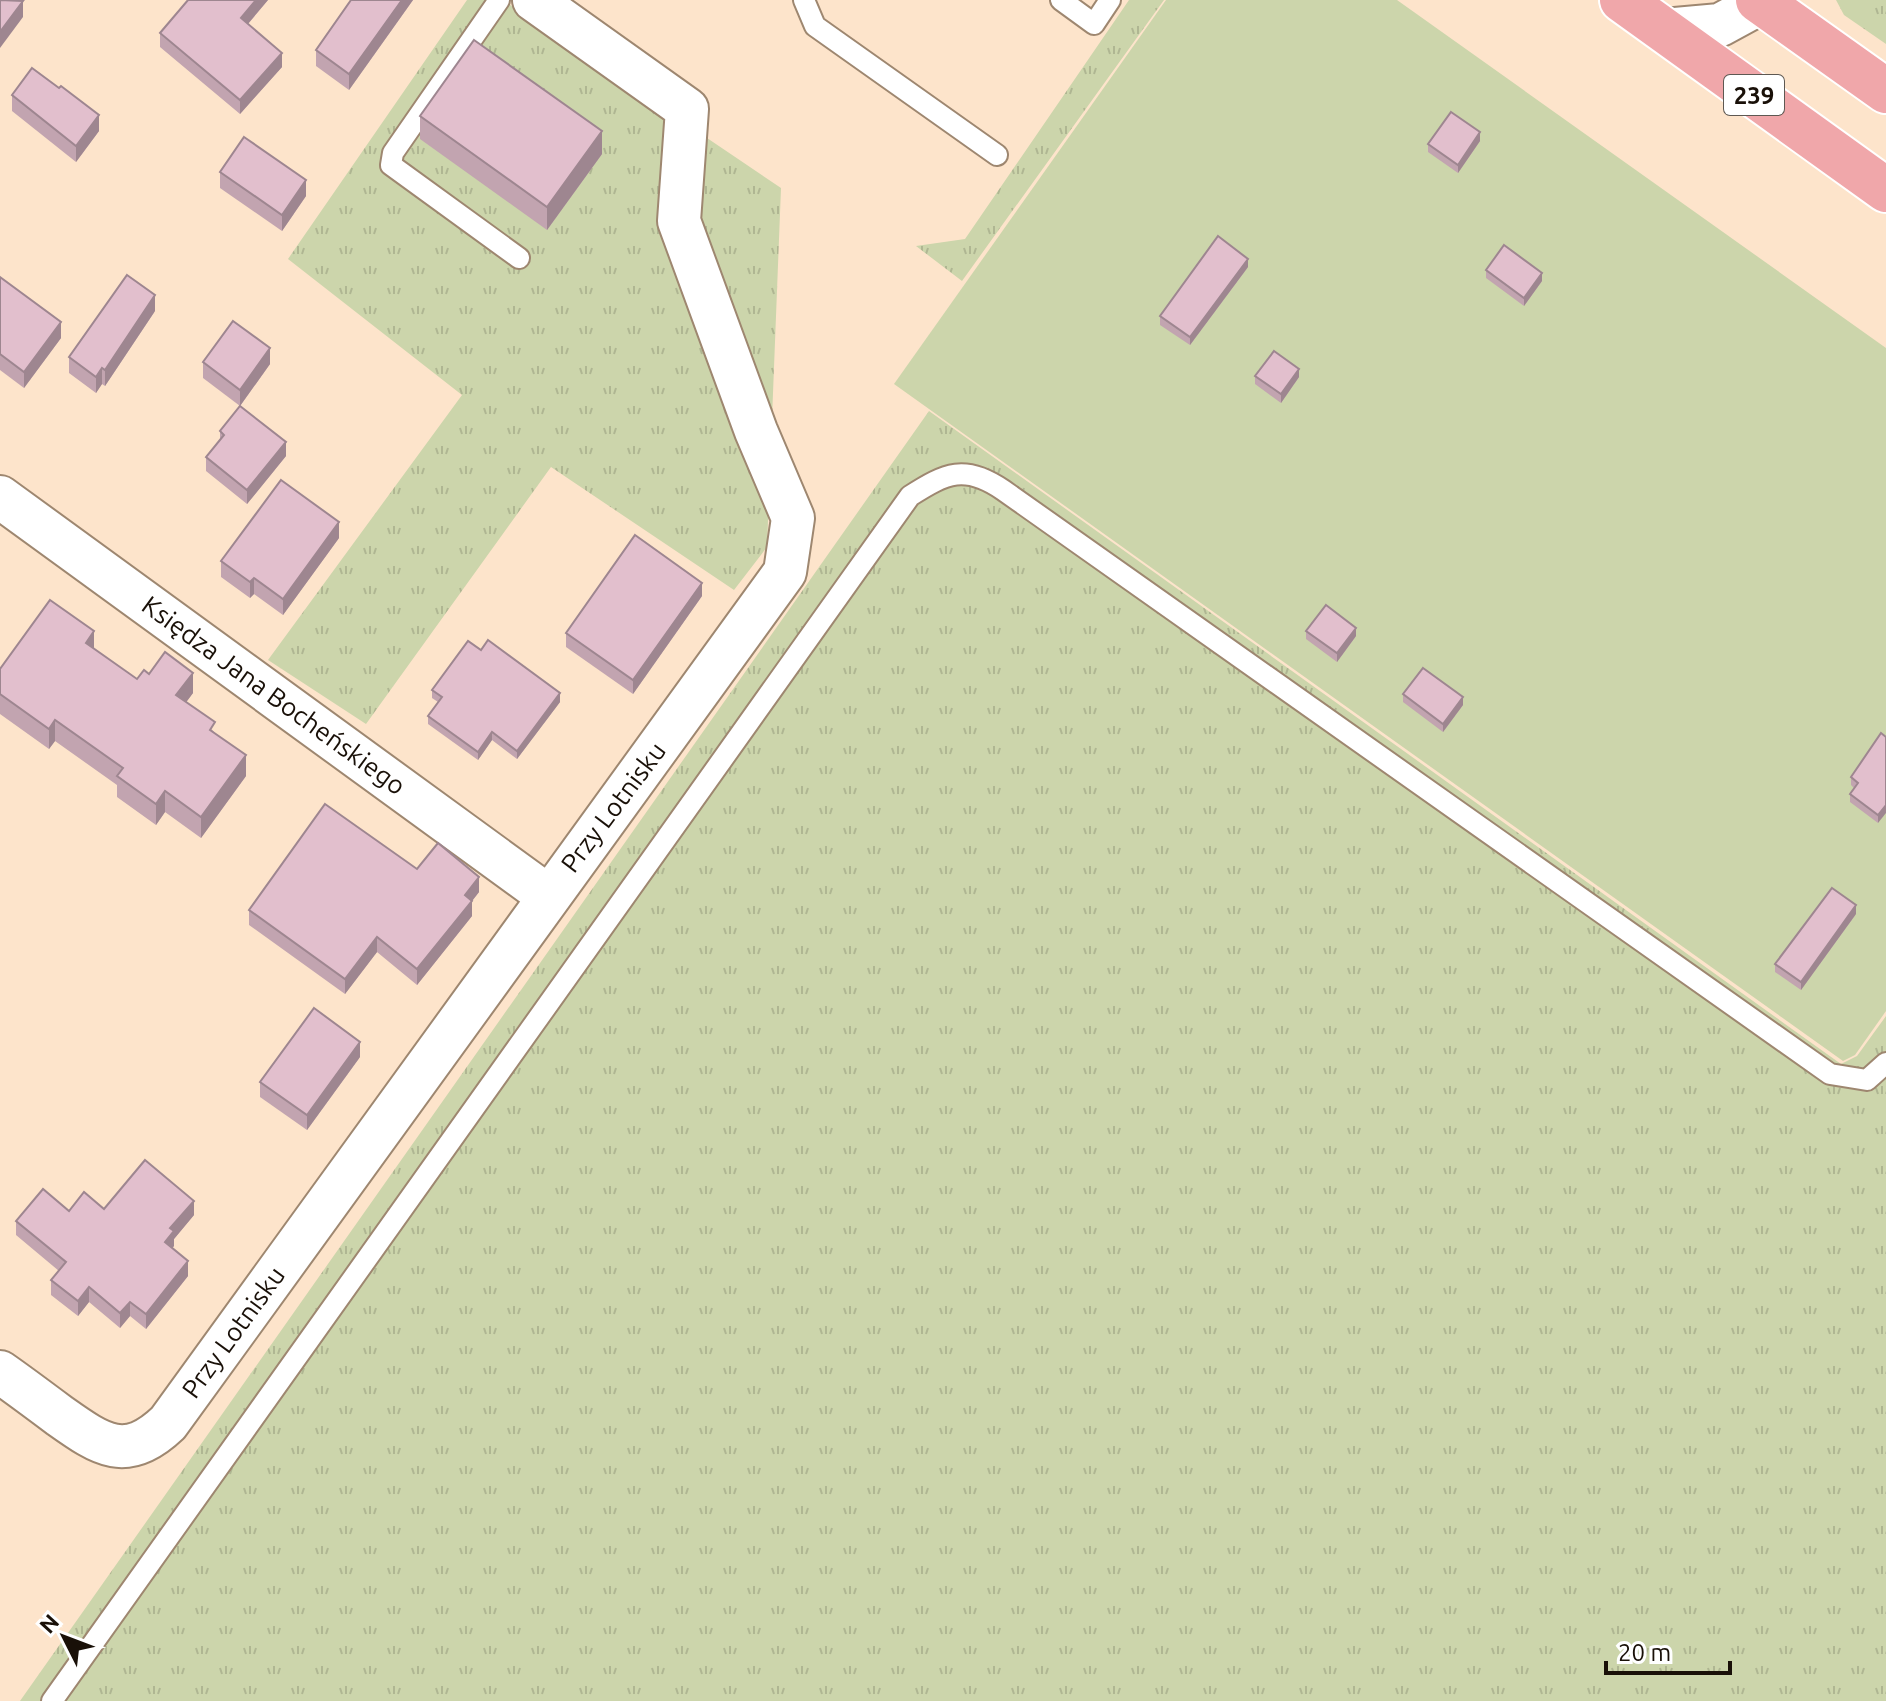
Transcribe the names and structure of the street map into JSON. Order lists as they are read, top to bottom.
{
  "streets": {
    "main road": ["239"],
    "street": ["Księdza Jana Bocheńskiego", "Przy Lotnisku"]
  },
  "crossings": [
    ["Księdza Jana Bocheńskiego", "Przy Lotnisku"]
  ],
  "scale_bar": "20 m",
  "north": "top left"
}
